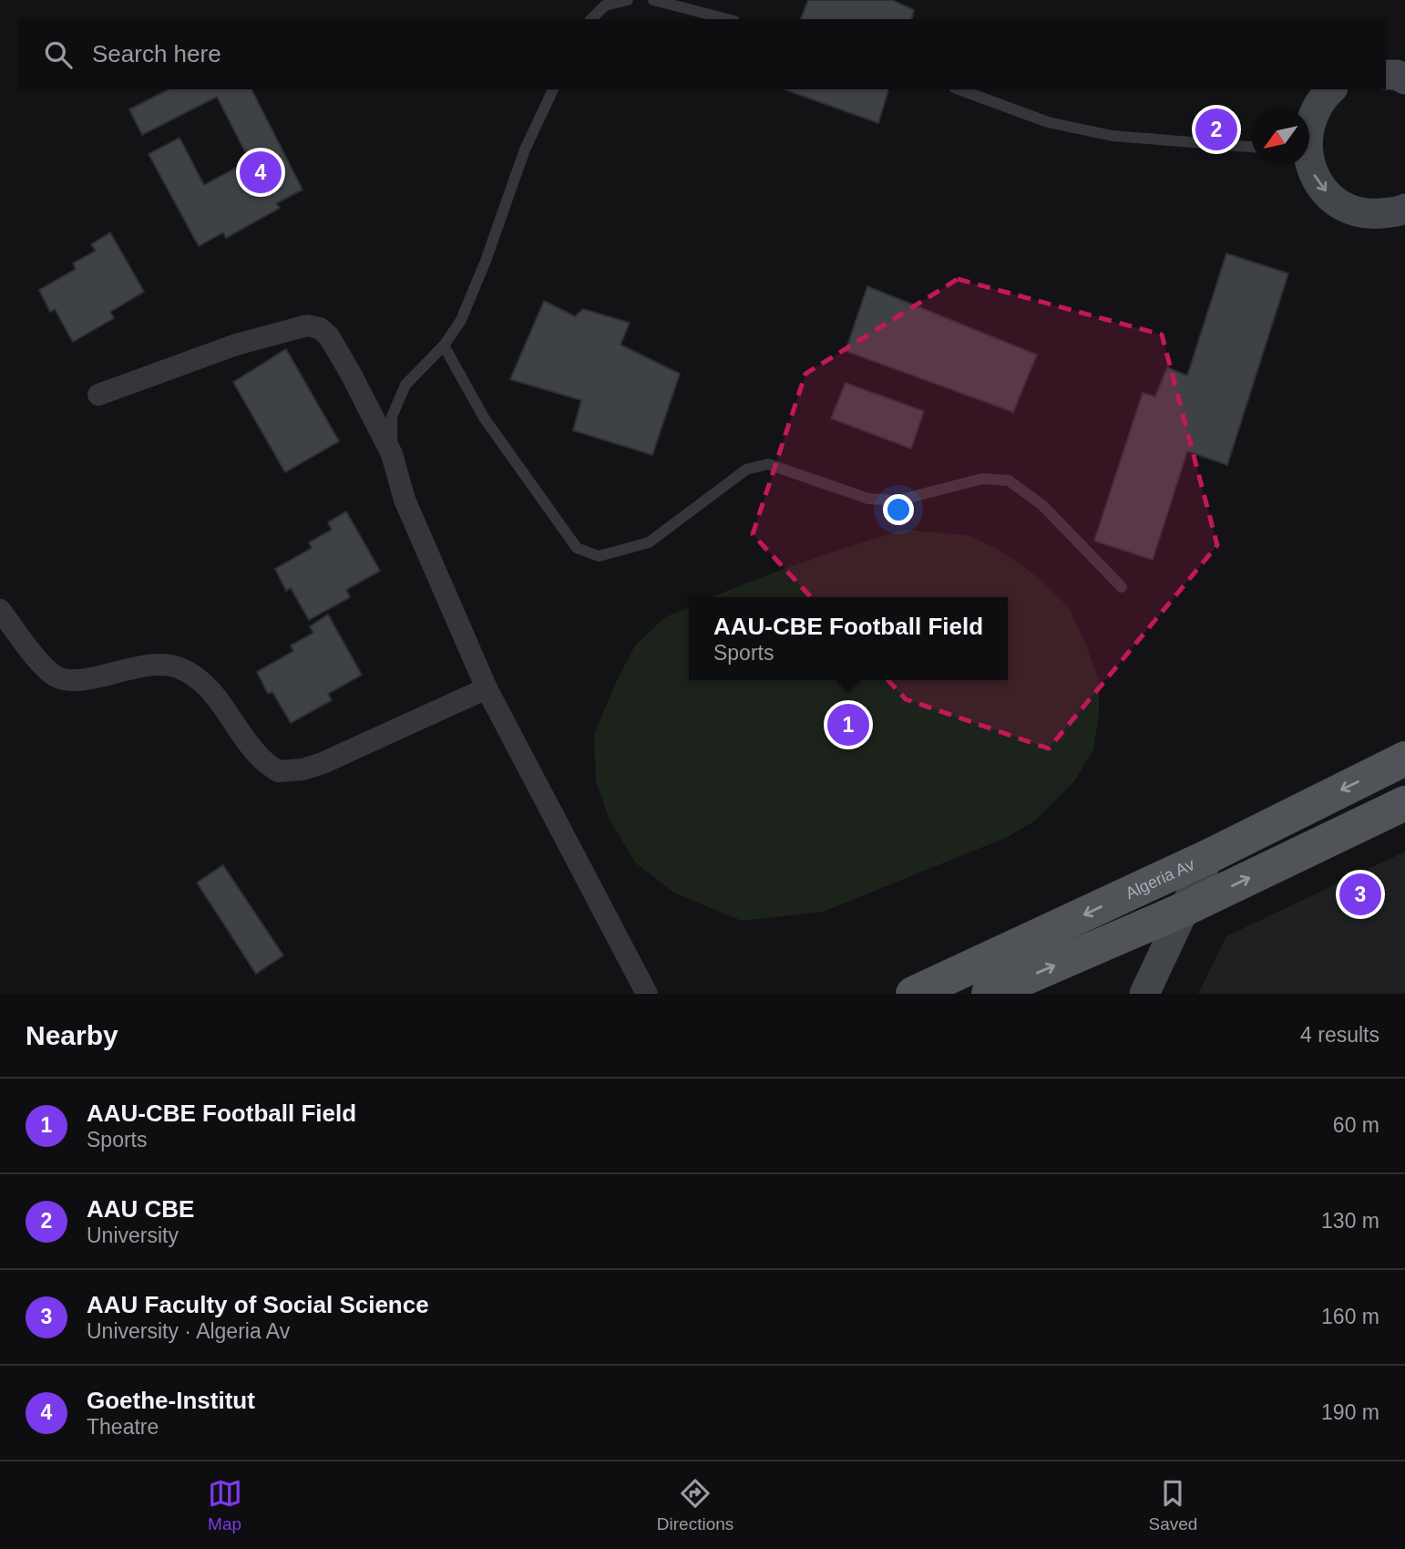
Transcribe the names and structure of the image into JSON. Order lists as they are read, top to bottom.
{
  "streets": {
    "main road": ["Algeria Av"]
  },
  "north": "bottom left",
  "page": {
    "search": "Search here",
    "pins": [
      "2",
      "4",
      "1",
      "3"
    ],
    "popup": ["AAU-CBE Football Field", "Sports"],
    "heading": ["Nearby", "4 results"],
    "list": [
      {
        "mark": "1",
        "name": "AAU-CBE Football Field",
        "note": "Sports",
        "value": "60 m"
      },
      {
        "mark": "2",
        "name": "AAU CBE",
        "note": "University",
        "value": "130 m"
      },
      {
        "mark": "3",
        "name": "AAU Faculty of Social Science",
        "note": "University · Algeria Av",
        "value": "160 m"
      },
      {
        "mark": "4",
        "name": "Goethe-Institut",
        "note": "Theatre",
        "value": "190 m"
      }
    ],
    "nav": ["Map", "Directions", "Saved"]
  }
}
